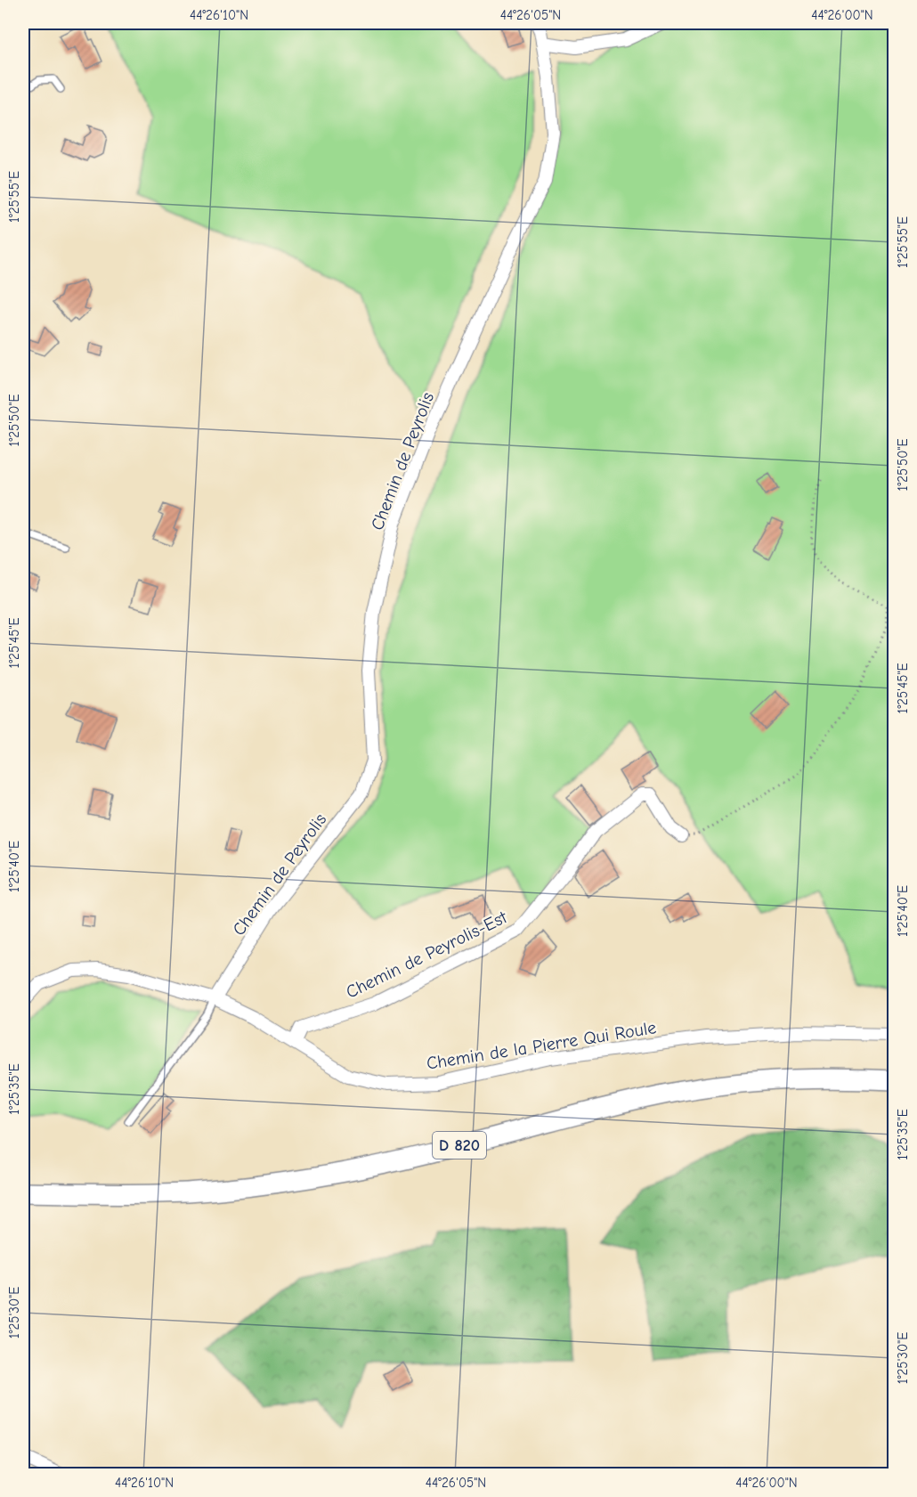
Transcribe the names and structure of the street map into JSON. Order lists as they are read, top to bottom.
{
  "streets": {
    "main road": ["D 820"],
    "street": ["Chemin de Peyrolis", "Chemin de Peyrolis-Est", "Chemin de la Pierre Qui Roule"]
  },
  "crossings": [
    ["Chemin de Peyrolis", "Chemin de la Pierre Qui Roule"],
    ["Chemin de Peyrolis-Est", "Chemin de la Pierre Qui Roule"]
  ],
  "coordinates": [
    "44°26'10\"N",
    "44°26'05\"N",
    "44°26'00\"N",
    "1°25'55\"E",
    "1°25'50\"E",
    "1°25'45\"E",
    "1°25'40\"E",
    "1°25'35\"E",
    "1°25'30\"E"
  ]
}
